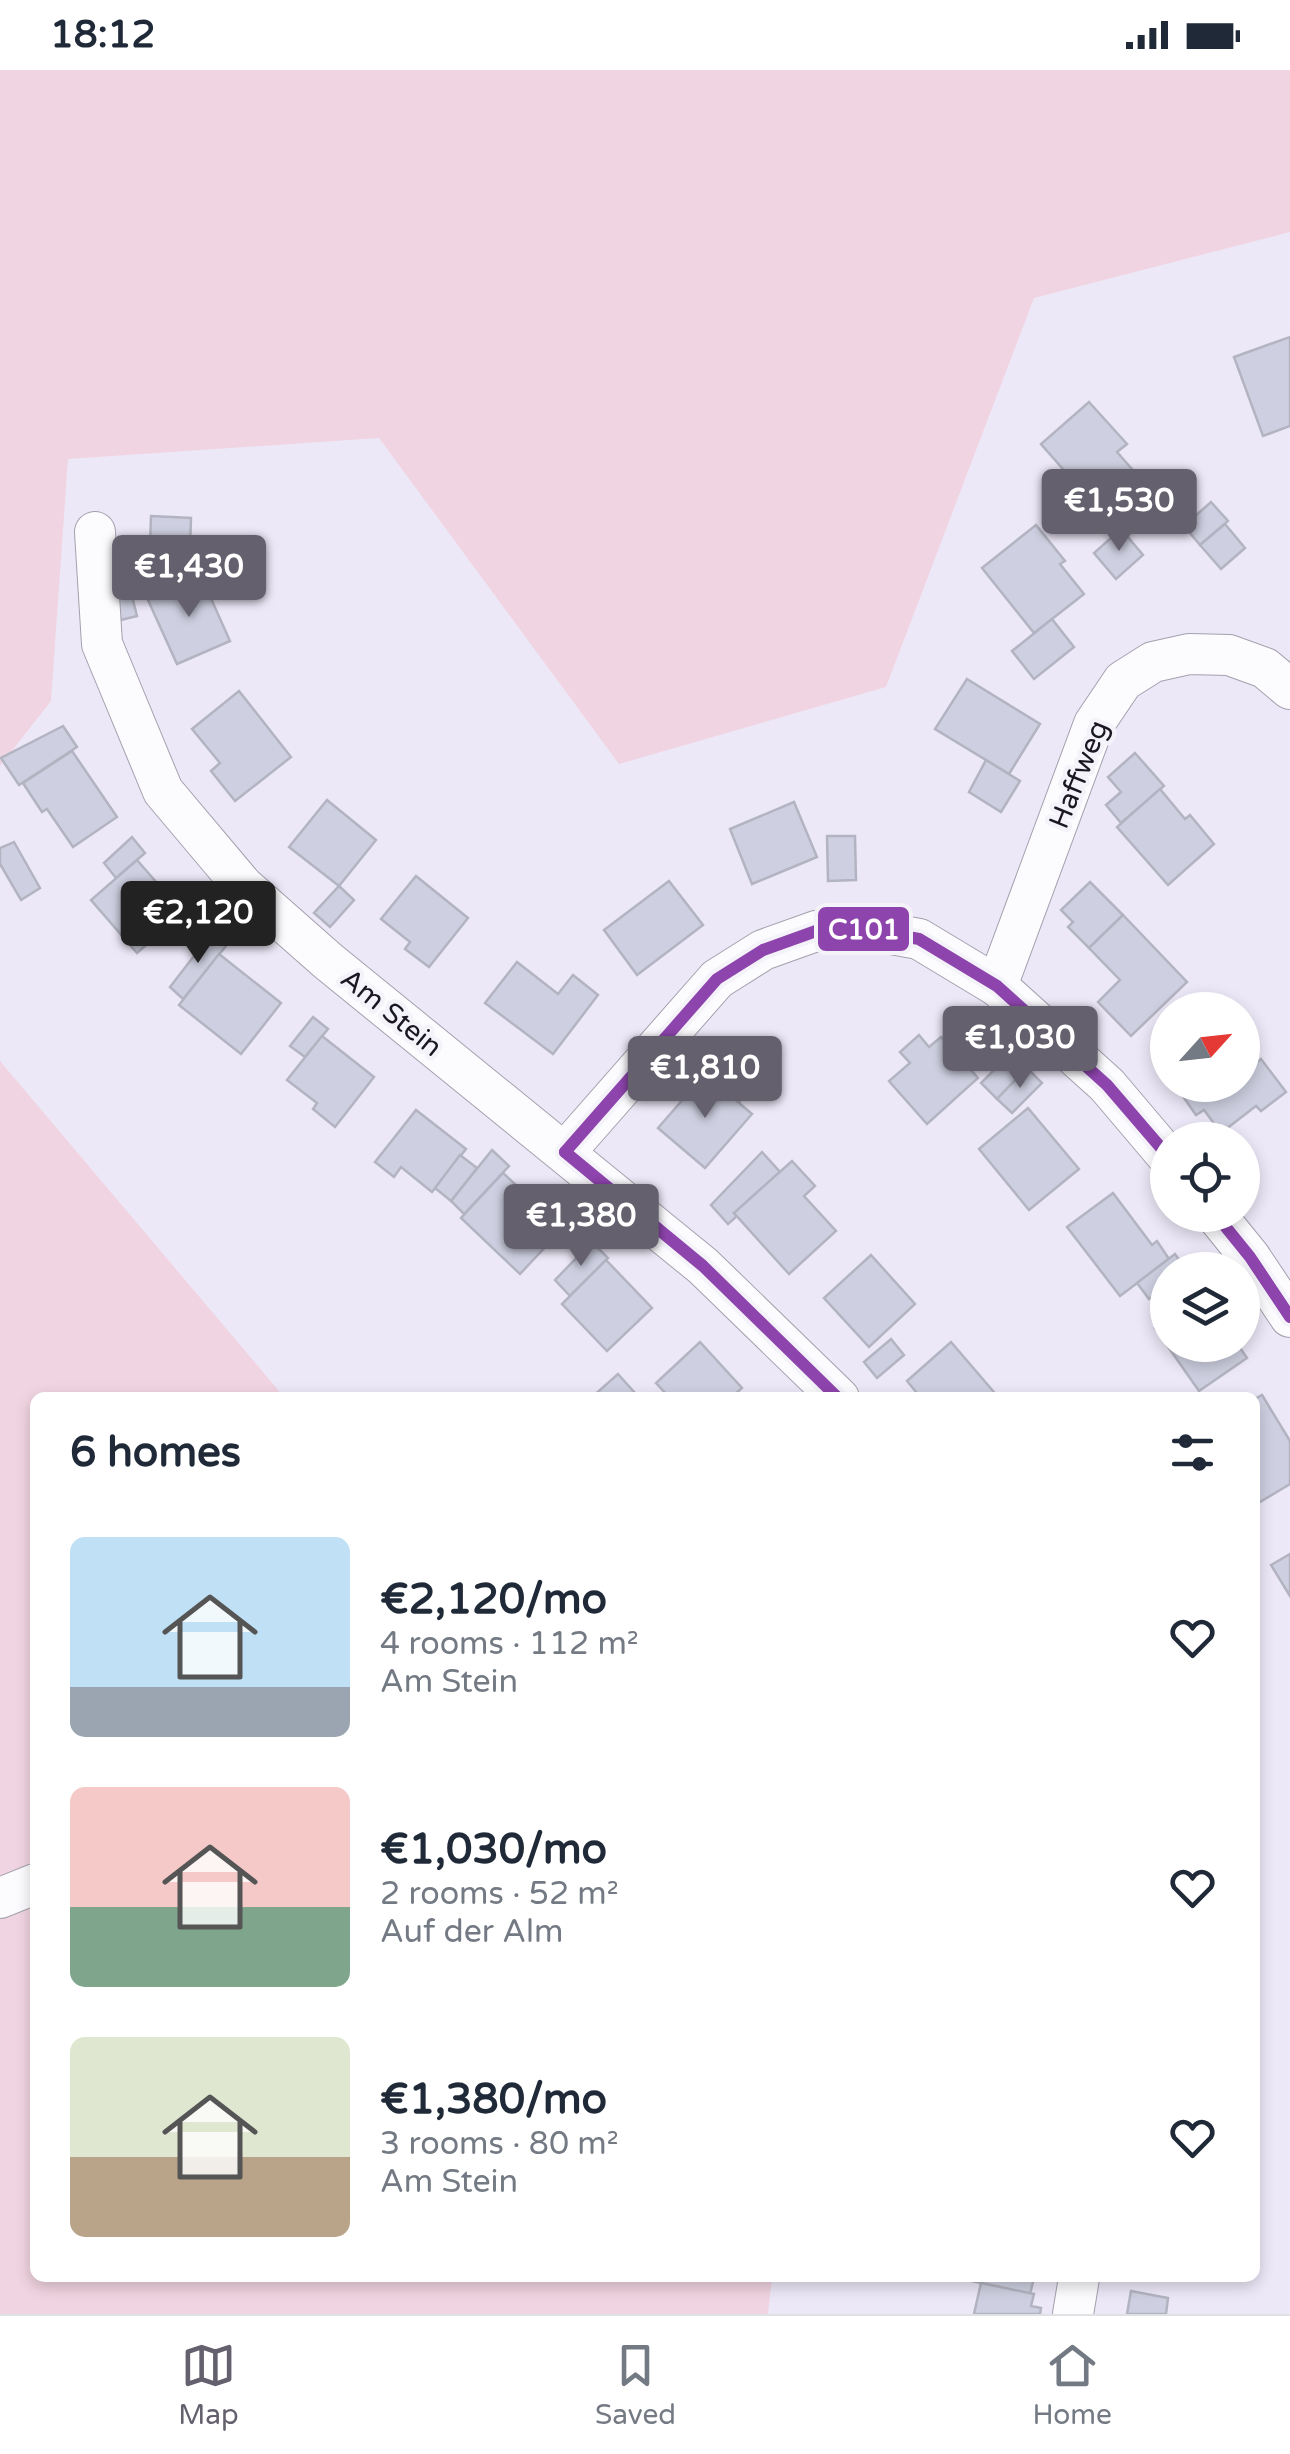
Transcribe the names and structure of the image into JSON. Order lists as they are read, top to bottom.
{
  "streets": {
    "street": ["Haffweg", "Am Stein"]
  },
  "lines": ["transit line C101"],
  "north": "top right",
  "page": {
    "status": "18:12",
    "price": [
      "€1,530",
      "€1,430",
      "€2,120",
      "€1,030",
      "€1,810",
      "€1,380"
    ],
    "heading": "6 homes",
    "list": [
      {
        "name": "€2,120/mo",
        "note": "4 rooms · 112 m² · Am Stein"
      },
      {
        "name": "€1,030/mo",
        "note": "2 rooms · 52 m² · Auf der Alm"
      },
      {
        "name": "€1,380/mo",
        "note": "3 rooms · 80 m² · Am Stein"
      }
    ],
    "tabs": ["Map", "Saved", "Home"]
  }
}
